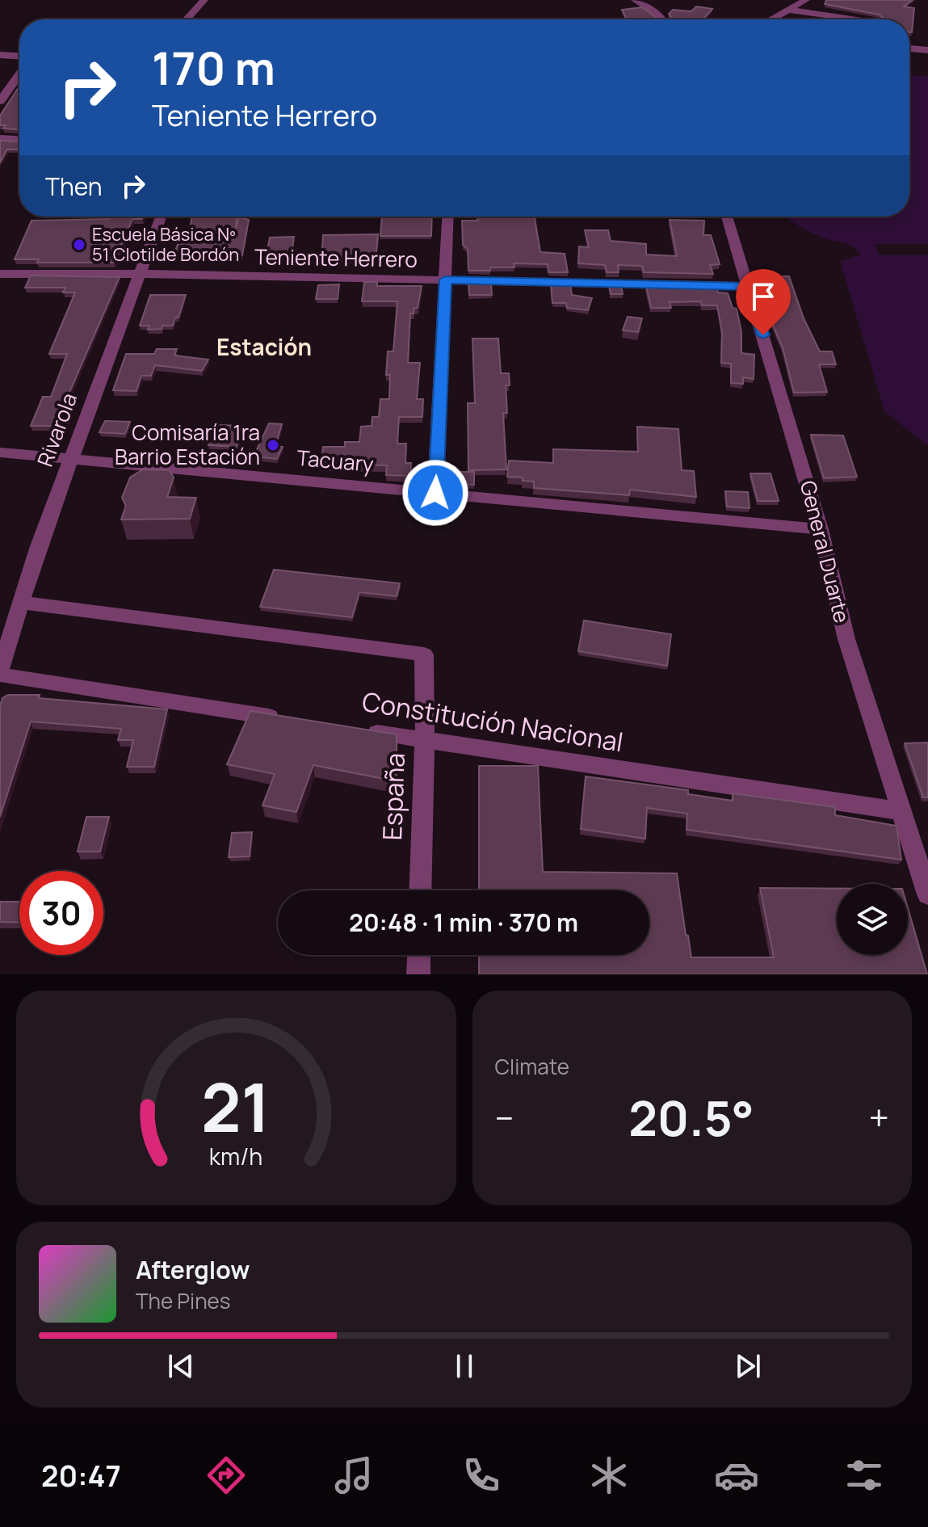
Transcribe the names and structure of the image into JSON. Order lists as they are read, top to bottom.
{
  "streets": {
    "street": [
      "Teniente Herrero",
      "Rivarola",
      "Tacuary",
      "General Duarte",
      "Constitución Nacional",
      "España"
    ]
  },
  "crossings": [
    ["Teniente Herrero", "Rivarola"],
    ["Teniente Herrero", "General Duarte"],
    ["Rivarola", "Tacuary"],
    ["Rivarola", "España"],
    ["Tacuary", "General Duarte"],
    ["General Duarte", "Constitución Nacional"],
    ["Constitución Nacional", "España"]
  ],
  "districts": ["Estación"],
  "places": ["Escuela Básica Nº 51 Clotilde Bordón", "Comisaría 1ra Barrio Estación"],
  "page": {
    "turn": ["170 m", "Teniente Herrero"],
    "then": "Then",
    "limit": "30",
    "trip": "20:48 · 1 min · 370 m",
    "tile": "Climate",
    "heat": ["−", "20.5°", "+"],
    "song": ["Afterglow", "The Pines"],
    "tabs": "20:47",
    "gauge": ["21", "km/h"]
  }
}
